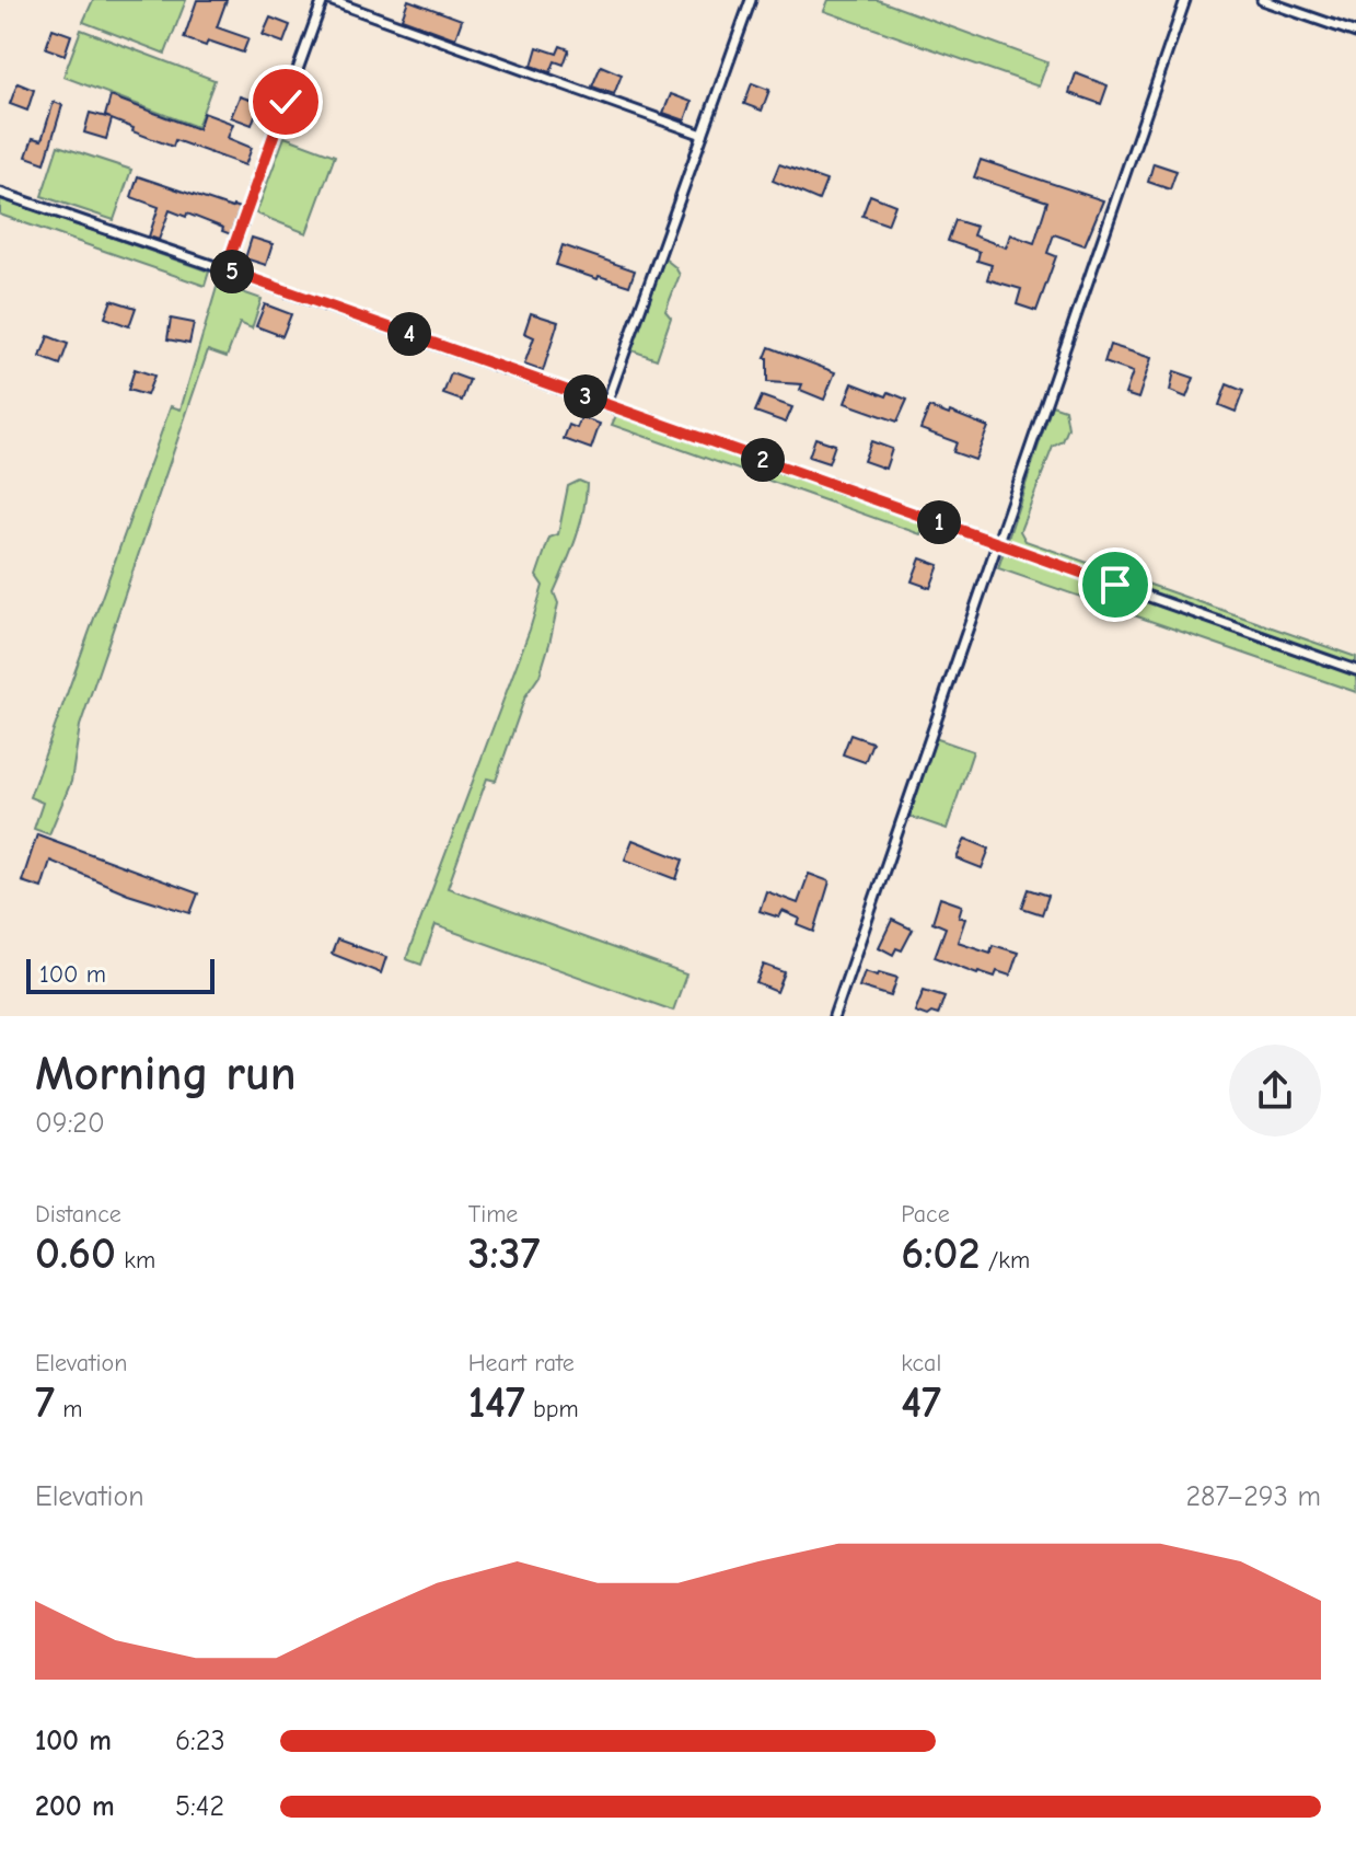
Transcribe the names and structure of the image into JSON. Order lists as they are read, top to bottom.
{
  "scale_bar": "100 m",
  "page": {
    "pins": [
      "5",
      "4",
      "3",
      "2",
      "1"
    ],
    "scale": "100 m",
    "heading": ["Morning run", "09:20"],
    "stats": [
      ["Distance", "0.60 km"],
      ["Time", "3:37"],
      ["Pace", "6:02 /km"],
      ["Elevation", "7 m"],
      ["Heart rate", "147 bpm"],
      ["kcal", "47"]
    ],
    "chart": ["Elevation", "287–293 m"],
    "list": [
      {
        "name": "100 m",
        "note": "6:23"
      },
      {
        "name": "200 m",
        "note": "5:42"
      }
    ]
  }
}
